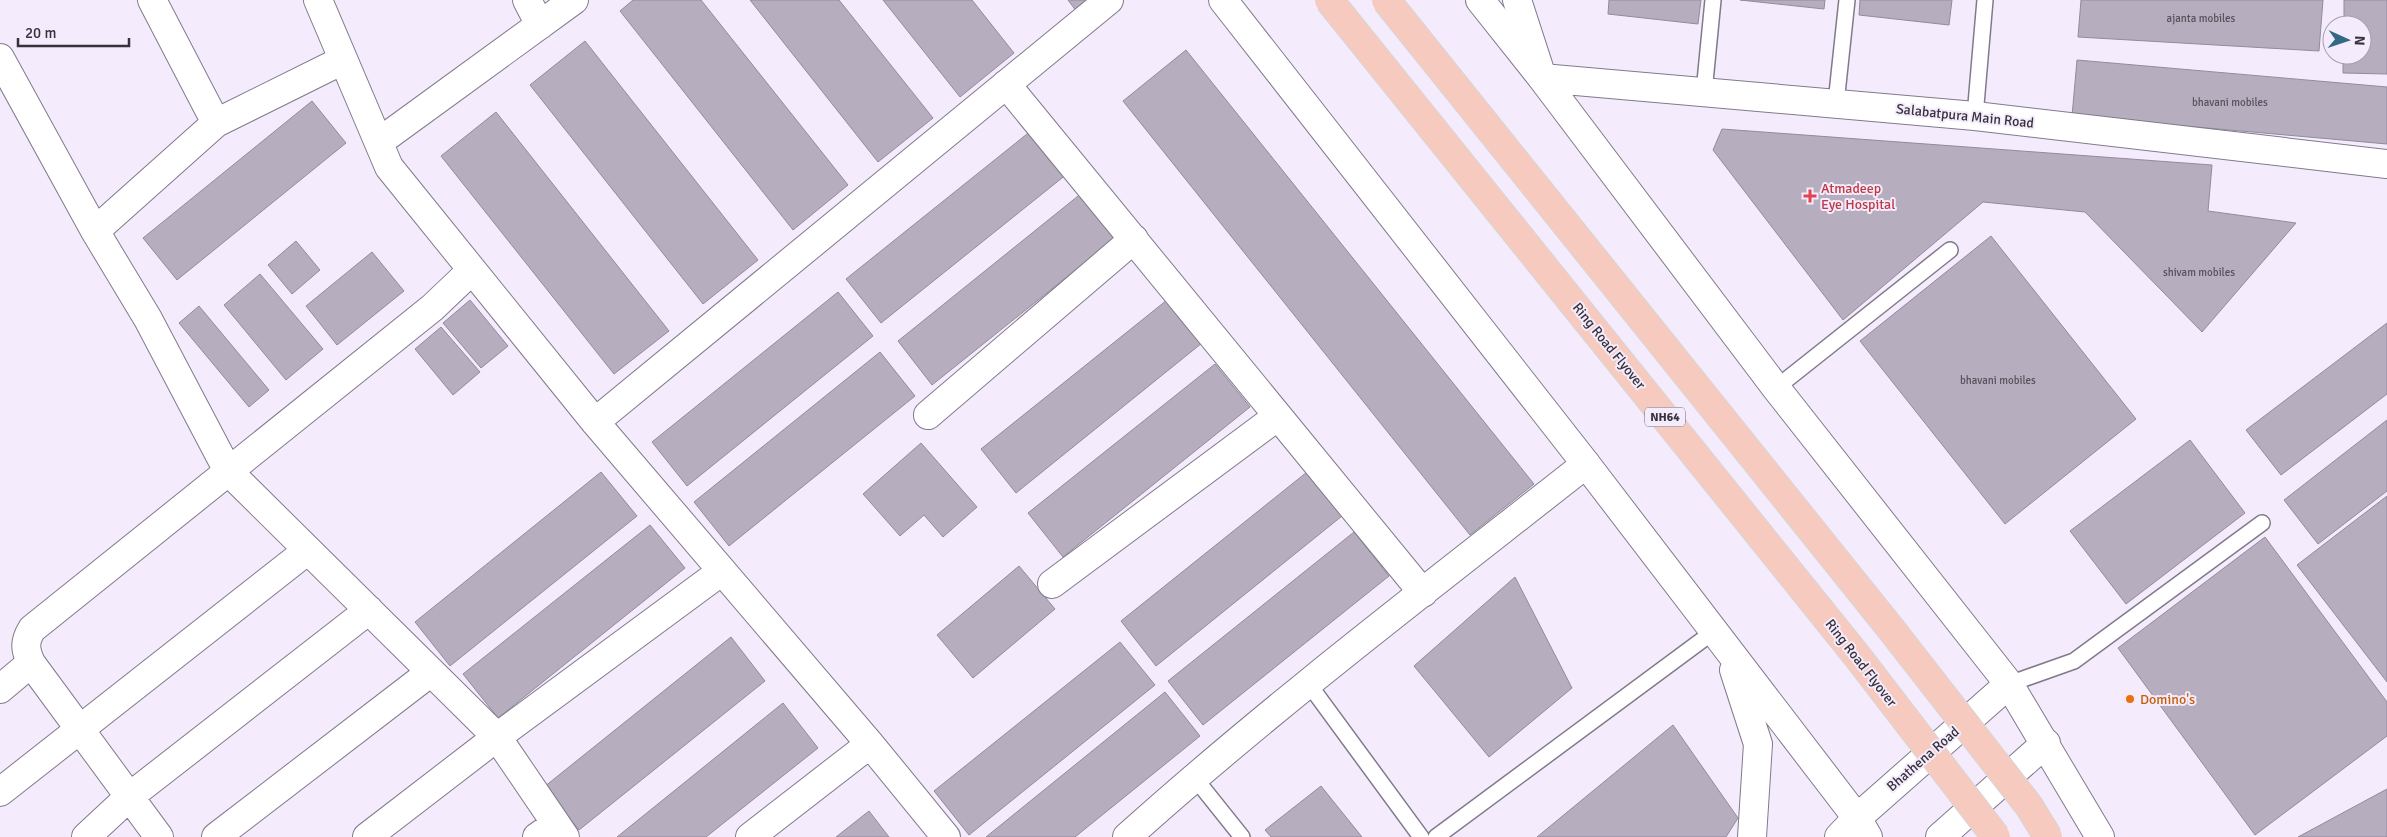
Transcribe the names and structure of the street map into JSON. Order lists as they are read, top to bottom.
{
  "streets": {
    "highway": ["Ring Road Flyover", "NH64"],
    "street": ["Salabatpura Main Road", "Bhathena Road"]
  },
  "places": {
    "health": ["Atmadeep Eye Hospital"],
    "other": ["Domino's"]
  },
  "house_numbers": [
    "ajanta mobiles",
    "bhavani mobiles",
    "shivam mobiles",
    "bhavani mobiles"
  ],
  "scale_bar": "20 m",
  "north": "right"
}
